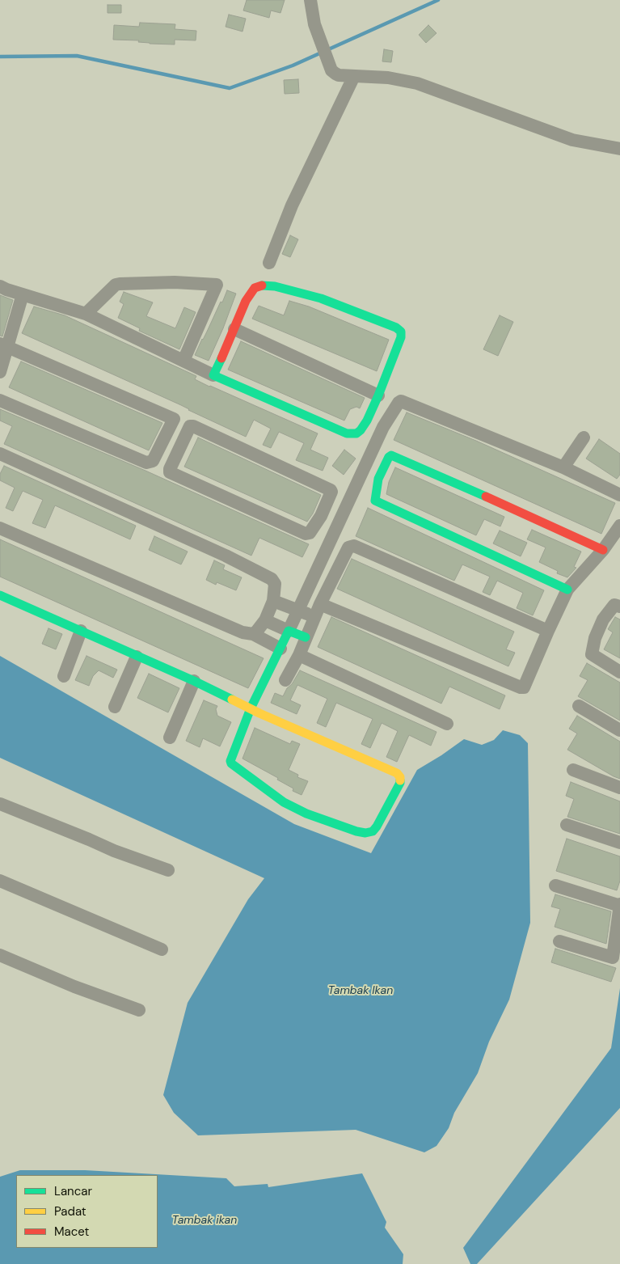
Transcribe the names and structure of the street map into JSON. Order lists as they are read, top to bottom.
{
  "water": ["Tambak Ikan", "Tambak ikan"],
  "legend": ["Lancar", "Padat", "Macet"]
}
